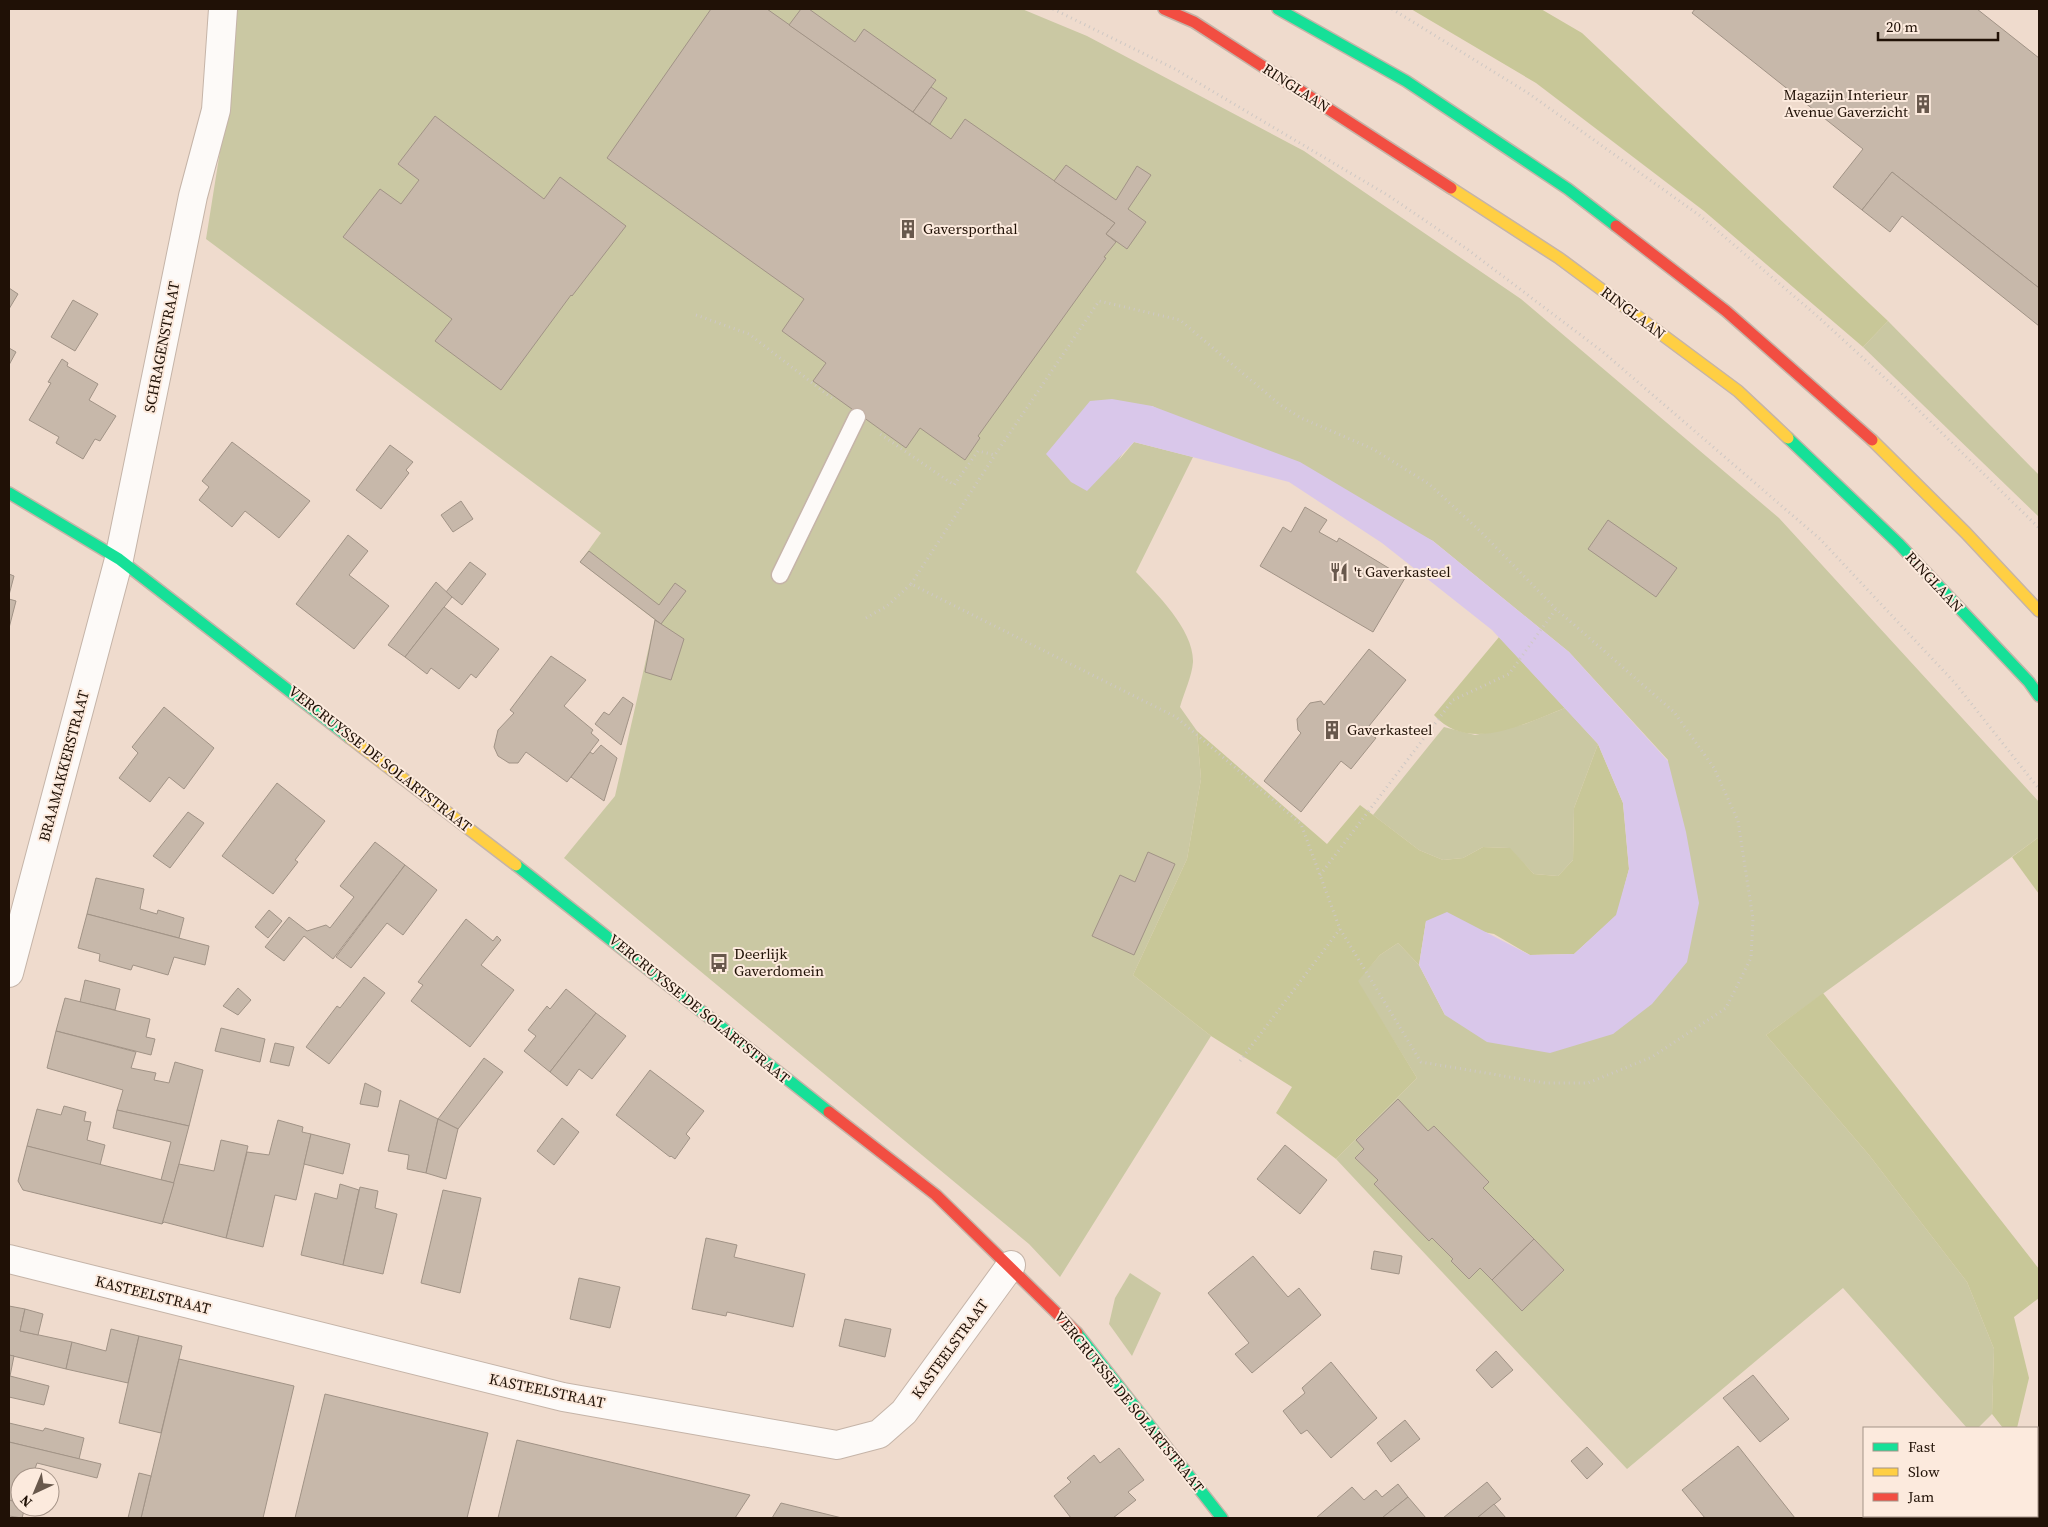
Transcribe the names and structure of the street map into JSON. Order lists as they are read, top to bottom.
{
  "streets": {
    "main road": ["RINGLAAN", "VERCRUYSSE DE SOLARTSTRAAT"],
    "street": ["SCHRAGENSTRAAT", "BRAAMAKKERSTRAAT", "KASTEELSTRAAT"]
  },
  "crossings": [
    ["SCHRAGENSTRAAT", "VERCRUYSSE DE SOLARTSTRAAT"],
    ["SCHRAGENSTRAAT", "BRAAMAKKERSTRAAT"],
    ["VERCRUYSSE DE SOLARTSTRAAT", "BRAAMAKKERSTRAAT"],
    ["VERCRUYSSE DE SOLARTSTRAAT", "KASTEELSTRAAT"]
  ],
  "places": {
    "building": ["Magazijn Interieur Avenue Gaverzicht", "Gaversporthal", "Gaverkasteel"],
    "restaurant": ["'t Gaverkasteel"],
    "bus stop": ["Deerlijk Gaverdomein"]
  },
  "legend": ["Fast", "Slow", "Jam"],
  "scale_bar": "20 m",
  "north": "bottom left"
}
